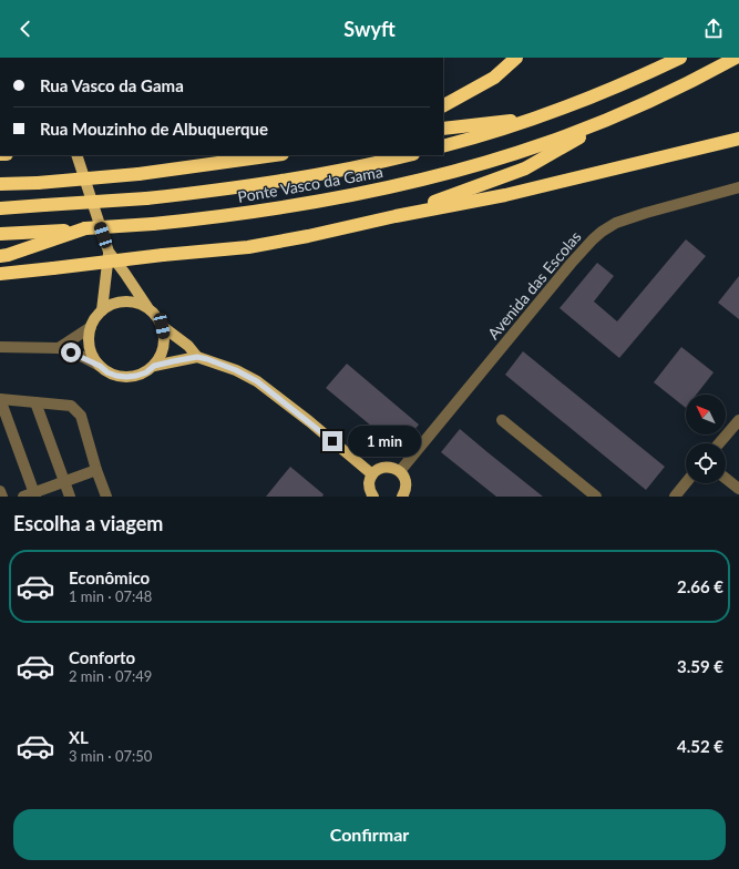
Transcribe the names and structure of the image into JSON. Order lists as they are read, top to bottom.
{
  "streets": {
    "highway": ["Ponte Vasco da Gama"],
    "street": ["Avenida das Escolas"]
  },
  "north": "top left",
  "page": {
    "header": "Swyft",
    "banner": ["Rua Vasco da Gama", "Rua Mouzinho de Albuquerque"],
    "bubble": "1 min",
    "heading": "Escolha a viagem",
    "list": [
      {
        "name": "Econômico",
        "note": "1 min · 07:48",
        "value": "2.66 €"
      },
      {
        "name": "Conforto",
        "note": "2 min · 07:49",
        "value": "3.59 €"
      },
      {
        "name": "XL",
        "note": "3 min · 07:50",
        "value": "4.52 €"
      }
    ],
    "buttons": "Confirmar"
  }
}
